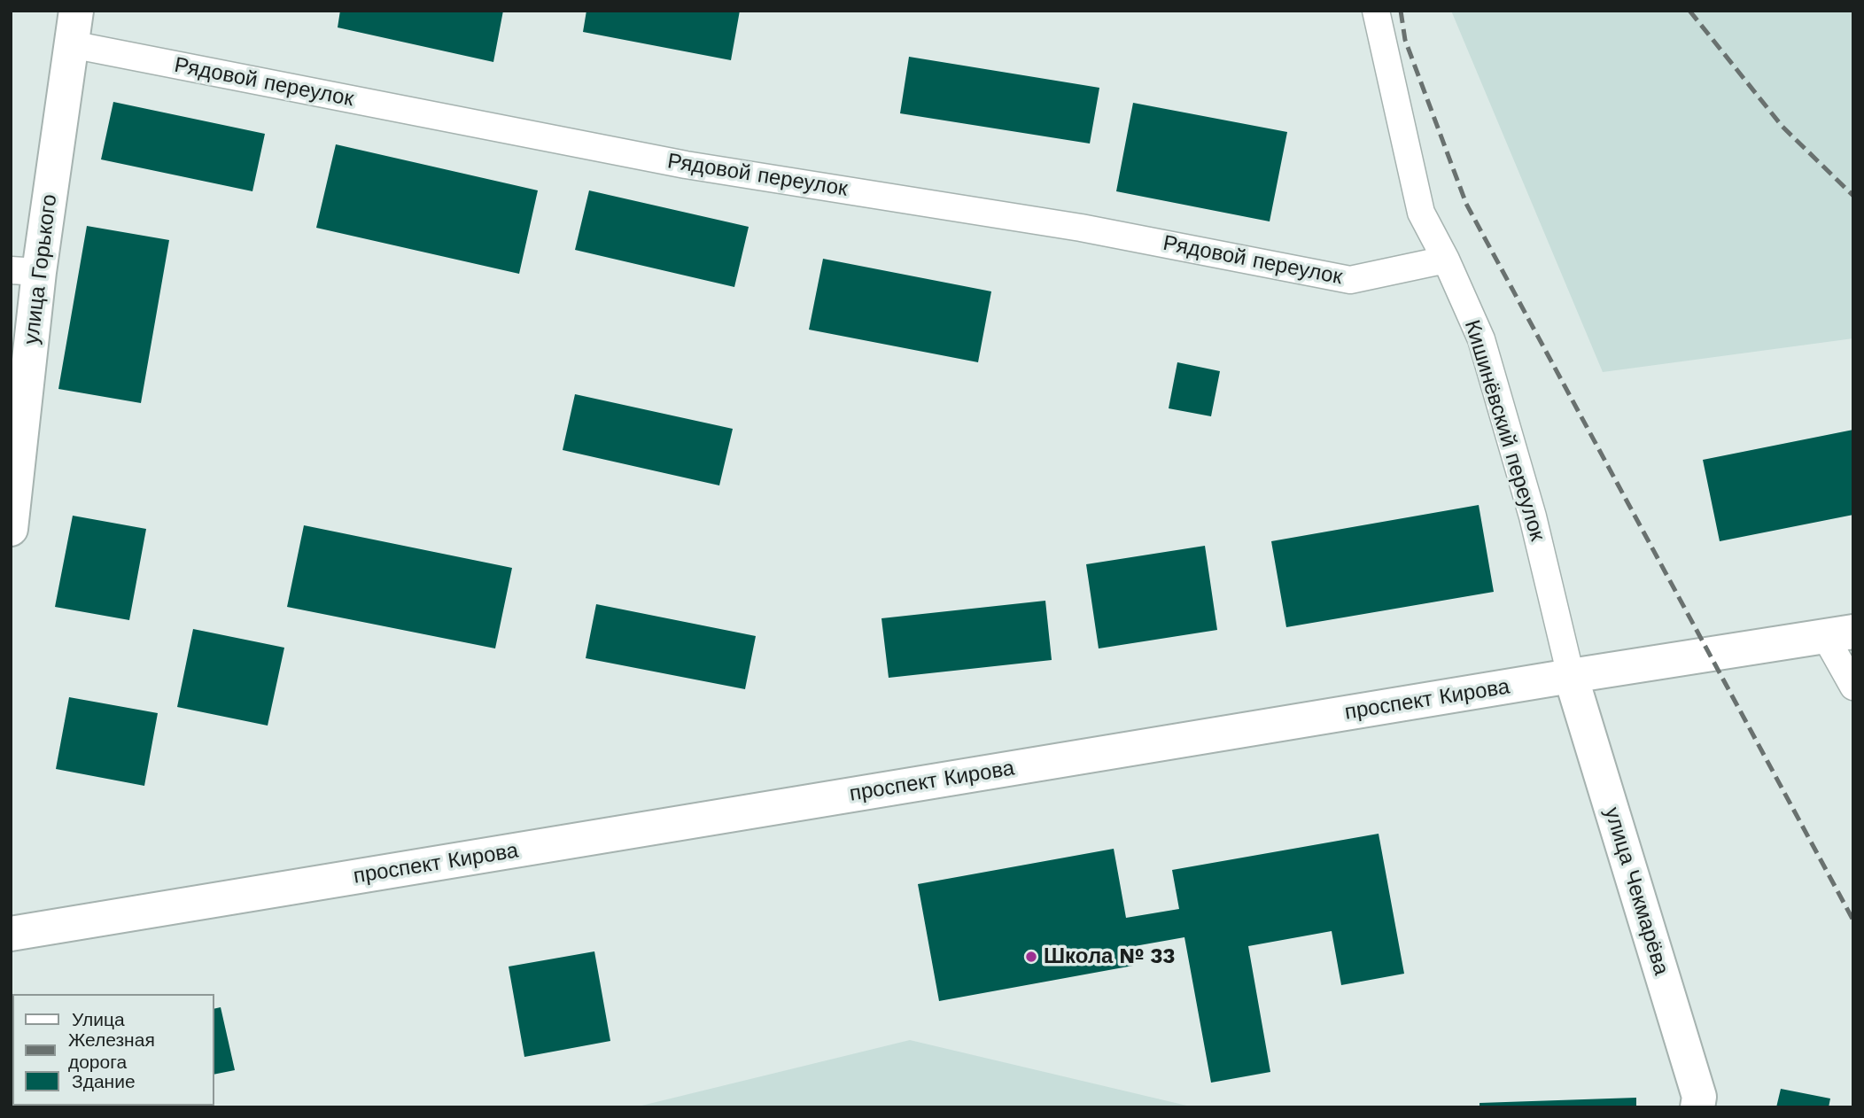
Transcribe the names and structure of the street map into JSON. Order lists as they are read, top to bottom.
{
  "streets": {
    "street": [
      "Рядовой переулок",
      "улица Горького",
      "Кишинёвский переулок",
      "проспект Кирова",
      "улица Чекмарёва"
    ]
  },
  "crossings": [
    ["Рядовой переулок", "улица Горького"],
    ["Рядовой переулок", "Кишинёвский переулок"],
    ["Кишинёвский переулок", "проспект Кирова"],
    ["Кишинёвский переулок", "улица Чекмарёва"],
    ["проспект Кирова", "улица Чекмарёва"]
  ],
  "places": ["Школа № 33"],
  "legend": ["Улица", "Железная дорога", "Здание"]
}
